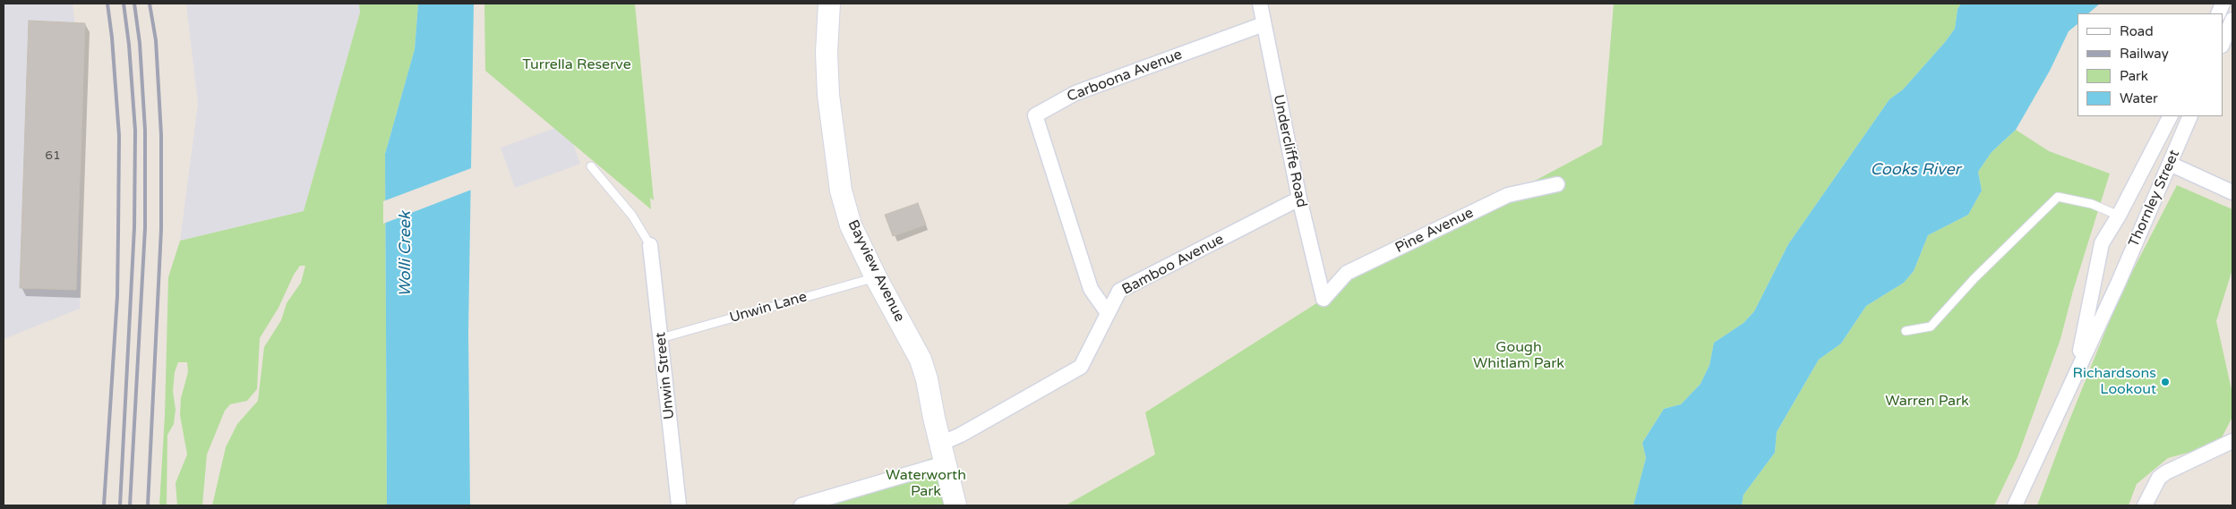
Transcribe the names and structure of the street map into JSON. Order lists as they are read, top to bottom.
{
  "streets": {
    "main road": ["Bayview Avenue"],
    "street": [
      "Carboona Avenue",
      "Undercliffe Road",
      "Thornley Street",
      "Pine Avenue",
      "Bamboo Avenue",
      "Unwin Street"
    ],
    "lane": ["Unwin Lane"]
  },
  "crossings": [
    ["Carboona Avenue", "Undercliffe Road"],
    ["Carboona Avenue", "Bamboo Avenue"],
    ["Undercliffe Road", "Pine Avenue"],
    ["Undercliffe Road", "Bamboo Avenue"],
    ["Bamboo Avenue", "Bayview Avenue"],
    ["Bayview Avenue", "Unwin Lane"],
    ["Unwin Lane", "Unwin Street"]
  ],
  "water": ["Cooks River", "Wolli Creek"],
  "parks": [
    "Turrella Reserve",
    "Gough Whitlam Park",
    "Warren Park",
    "Waterworth Park"
  ],
  "places": ["Richardsons Lookout"],
  "house_numbers": ["61"],
  "legend": [
    "Road",
    "Railway",
    "Park",
    "Water"
  ]
}
